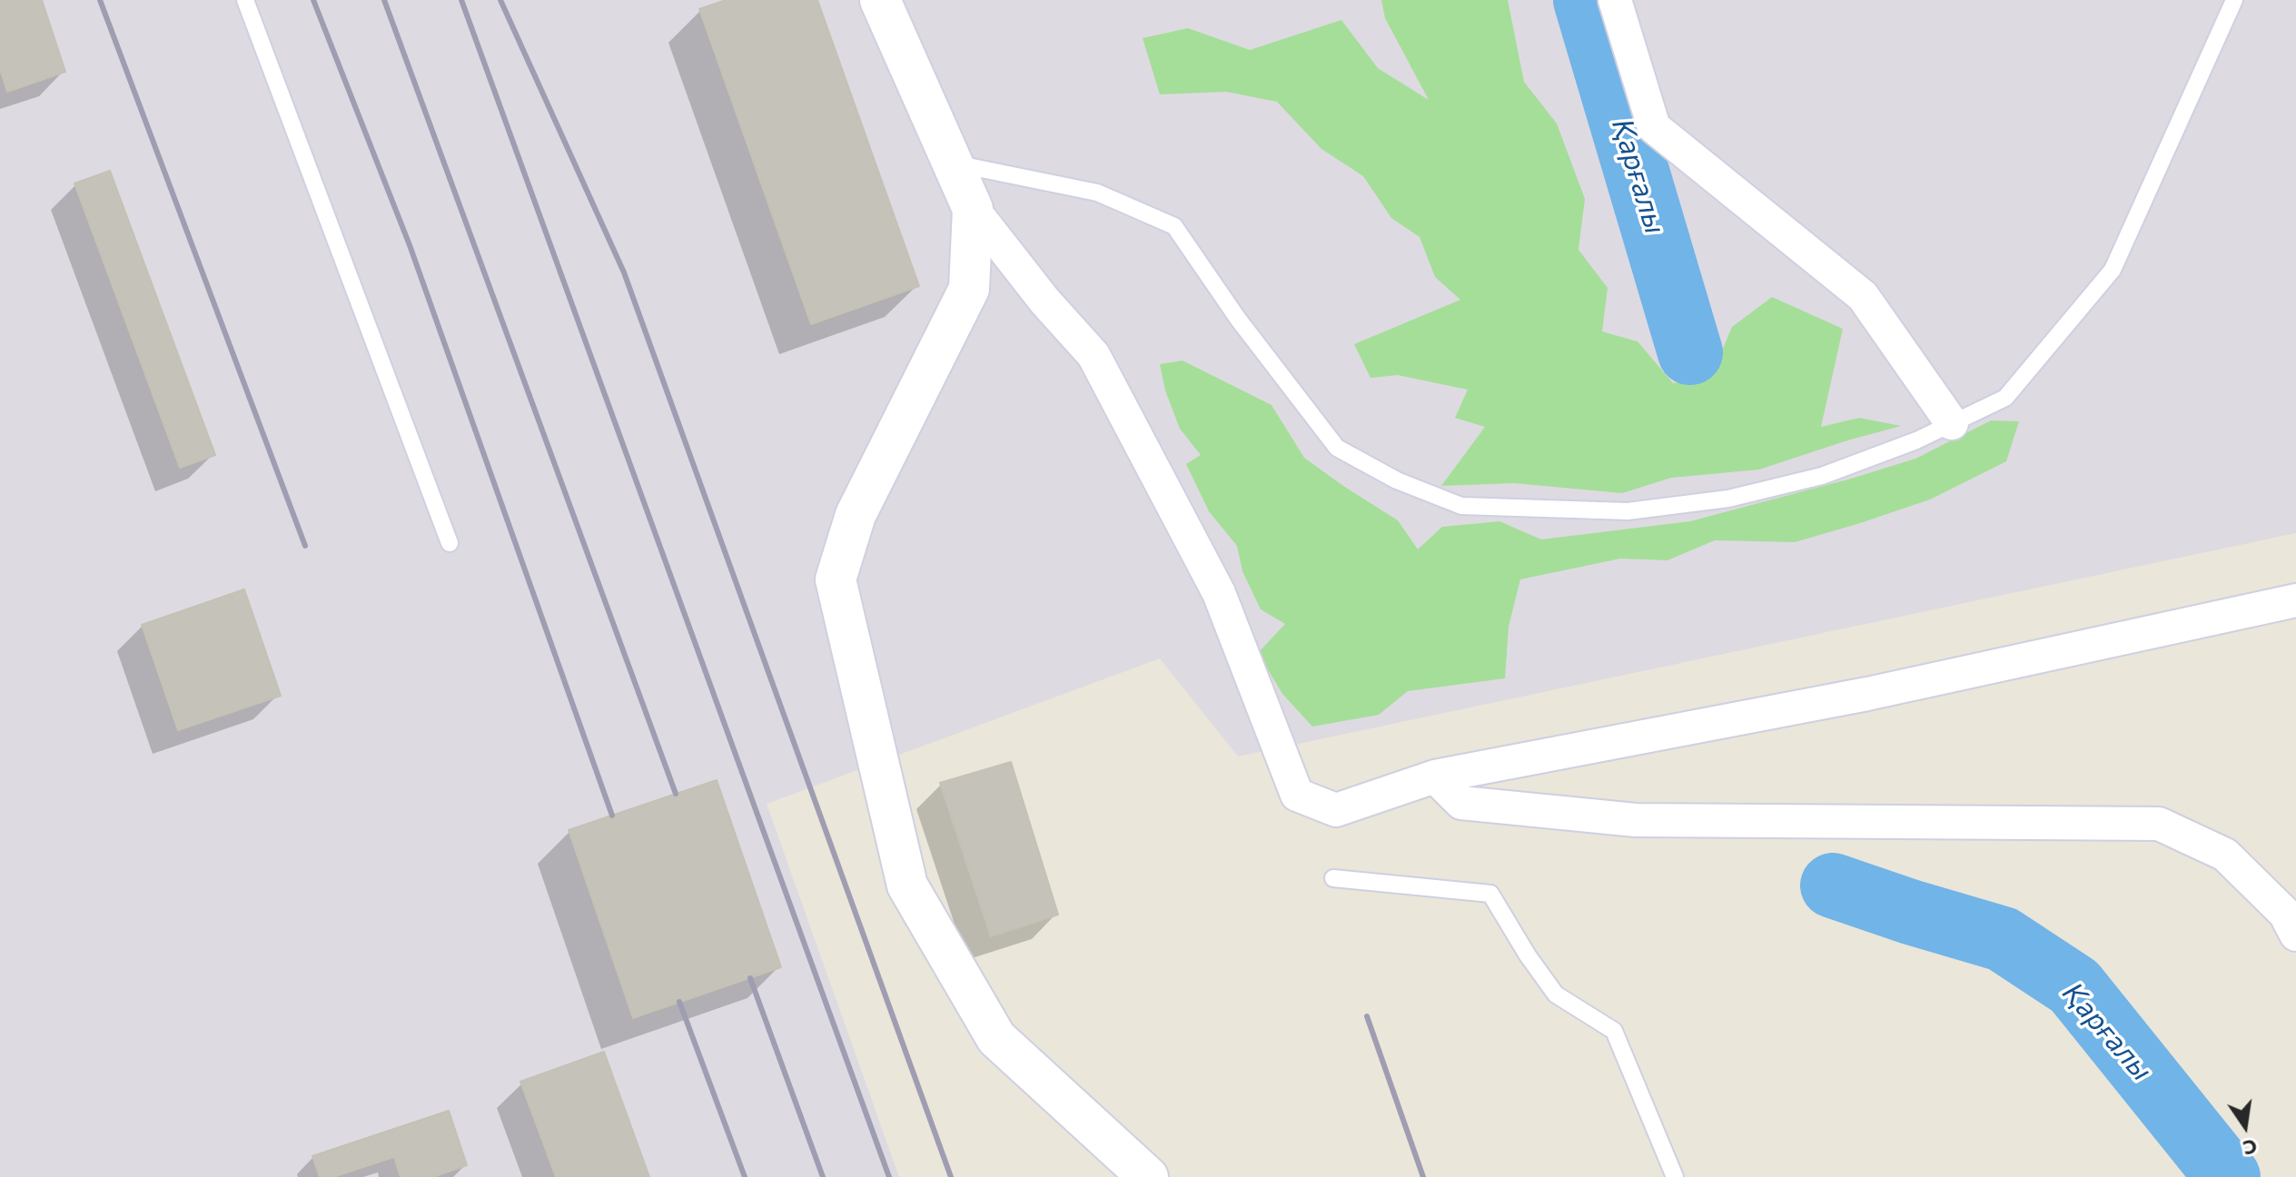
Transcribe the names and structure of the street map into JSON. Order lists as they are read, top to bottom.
{
  "water": ["Қарғалы"],
  "north": "bottom"
}
